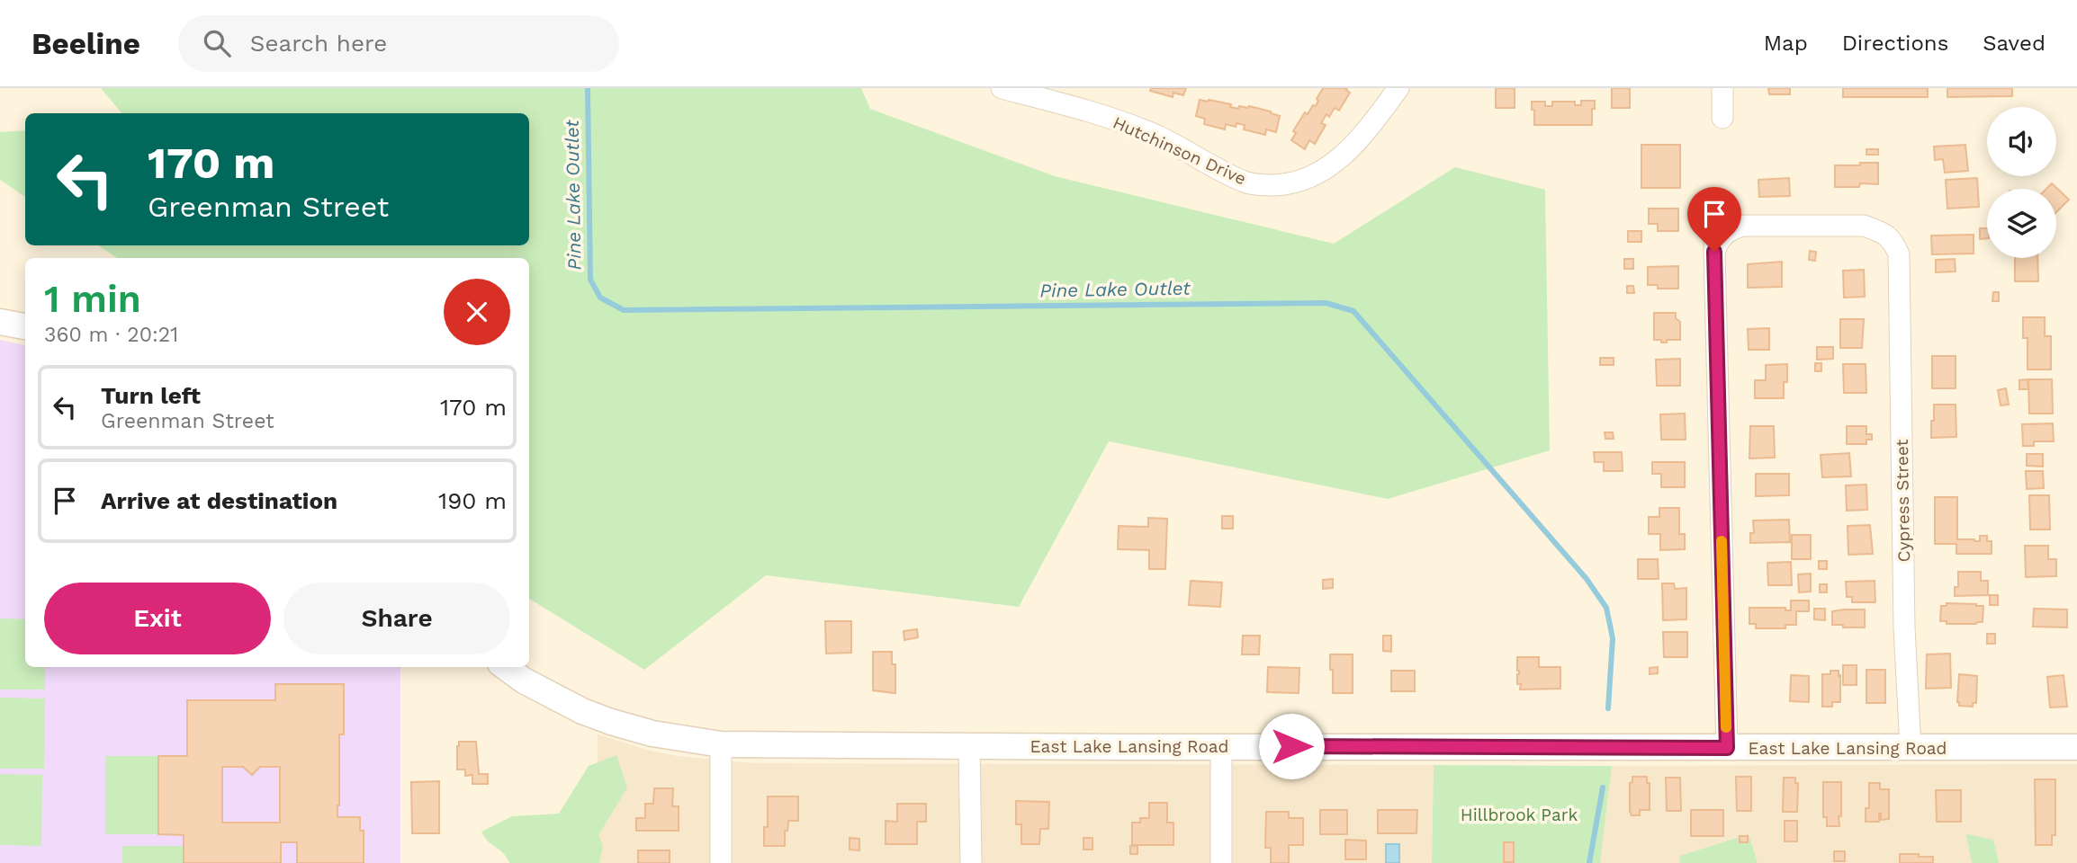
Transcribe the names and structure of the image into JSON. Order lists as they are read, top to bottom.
{
  "streets": {
    "street": ["Hutchinson Drive", "Cypress Street", "East Lake Lansing Road"]
  },
  "crossings": [
    ["Cypress Street", "East Lake Lansing Road"]
  ],
  "water": ["Pine Lake Outlet"],
  "parks": ["Hillbrook Park"],
  "page": {
    "header": "Beeline",
    "search": "Search here",
    "nav": ["Map", "Directions", "Saved"],
    "turn": ["170 m", "Greenman Street"],
    "heading": ["1 min", "360 m · 20:21"],
    "list": [
      {
        "name": "Turn left",
        "note": "Greenman Street",
        "value": "170 m"
      },
      {
        "name": "Arrive at destination",
        "value": "190 m"
      }
    ],
    "buttons": ["Exit", "Share"]
  }
}
